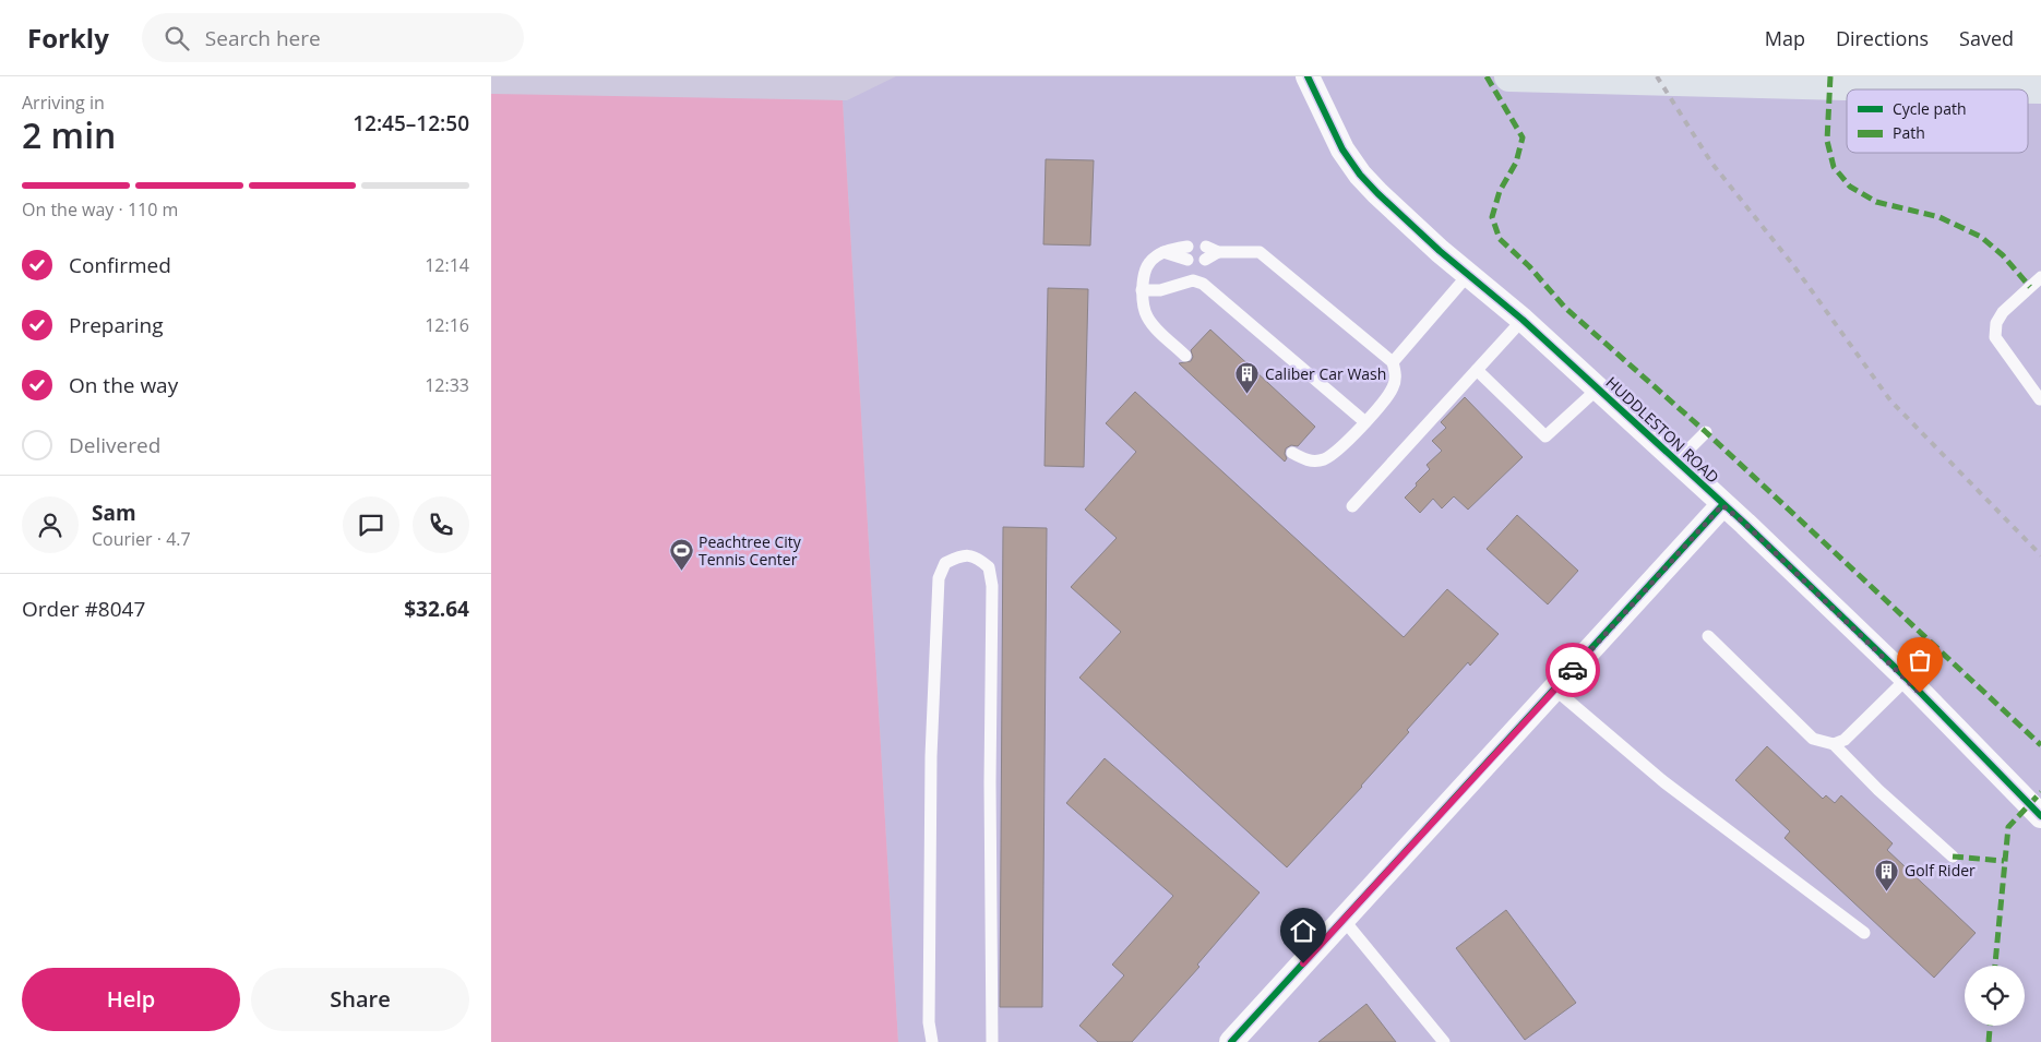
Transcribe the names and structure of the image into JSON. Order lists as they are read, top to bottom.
{
  "streets": {
    "street": ["HUDDLESTON ROAD"]
  },
  "places": {
    "building": ["Caliber Car Wash", "Golf Rider"],
    "sports": ["Peachtree City Tennis Center"]
  },
  "legend": ["Cycle path", "Path"],
  "page": {
    "header": "Forkly",
    "search": "Search here",
    "nav": ["Map", "Directions", "Saved"],
    "heading": ["2 min", "Arriving in", "12:45–12:50"],
    "panel": [
      "Sam",
      "Courier · 4.7",
      "Order #8047",
      "$32.64"
    ],
    "bar": "On the way · 110 m",
    "list": [
      ["Confirmed", "12:14"],
      ["Preparing", "12:16"],
      ["On the way", "12:33"],
      "Delivered"
    ],
    "buttons": ["Help", "Share"]
  }
}
